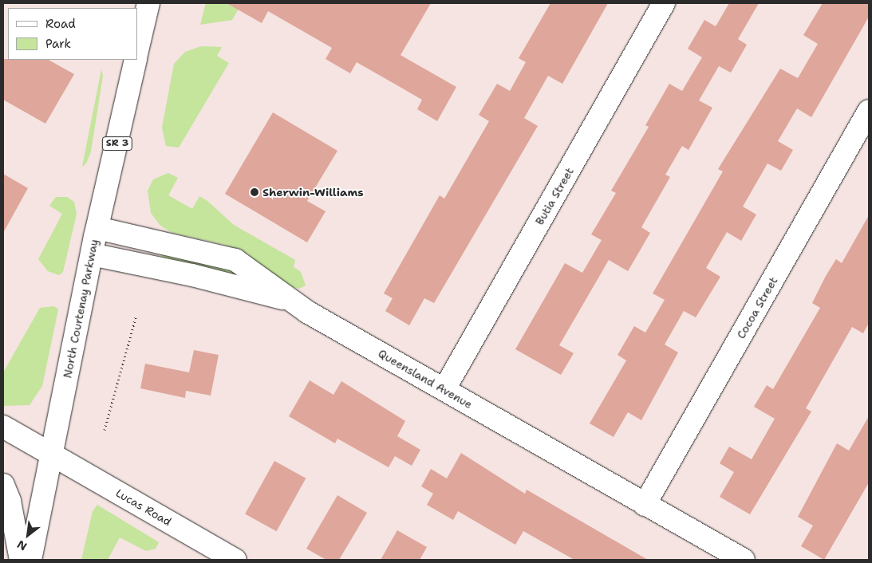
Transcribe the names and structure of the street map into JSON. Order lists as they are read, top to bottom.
{
  "streets": {
    "street": [
      "SR 3",
      "Butia Street",
      "Cocoa Street",
      "North Courtenay Parkway",
      "Queensland Avenue",
      "Lucas Road"
    ]
  },
  "crossings": [
    ["Butia Street", "Queensland Avenue"],
    ["Cocoa Street", "Queensland Avenue"],
    ["North Courtenay Parkway", "Queensland Avenue"],
    ["North Courtenay Parkway", "Lucas Road"]
  ],
  "places": ["Sherwin-Williams"],
  "legend": ["Road", "Park"],
  "north": "bottom left"
}
